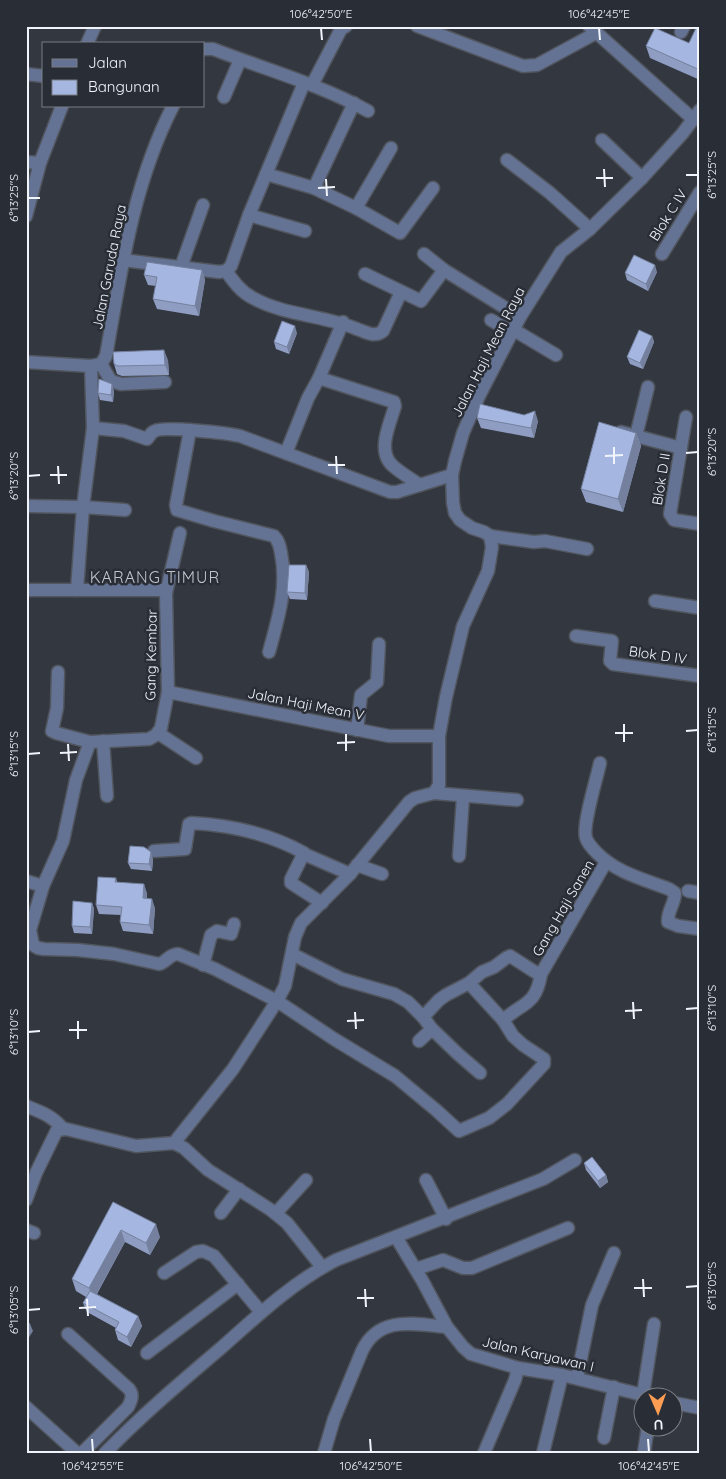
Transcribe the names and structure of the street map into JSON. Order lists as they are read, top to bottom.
{
  "streets": {
    "street": [
      "Blok C IV",
      "Jalan Garuda Raya",
      "Jalan Haji Mean Raya",
      "Blok D II",
      "Gang Kembar",
      "Blok D IV",
      "Jalan Haji Mean V",
      "Gang Haji Sanen",
      "Jalan Karyawan I"
    ]
  },
  "crossings": [
    ["Gang Kembar", "Jalan Haji Mean V"]
  ],
  "districts": ["KARANG TIMUR"],
  "legend": ["Jalan", "Bangunan"],
  "north": "bottom",
  "coordinates": [
    "106°42'50\"E",
    "106°42'45\"E",
    "6°13'25\"S",
    "6°13'20\"S",
    "6°13'15\"S",
    "6°13'10\"S",
    "6°13'05\"S",
    "106°42'55\"E"
  ]
}
